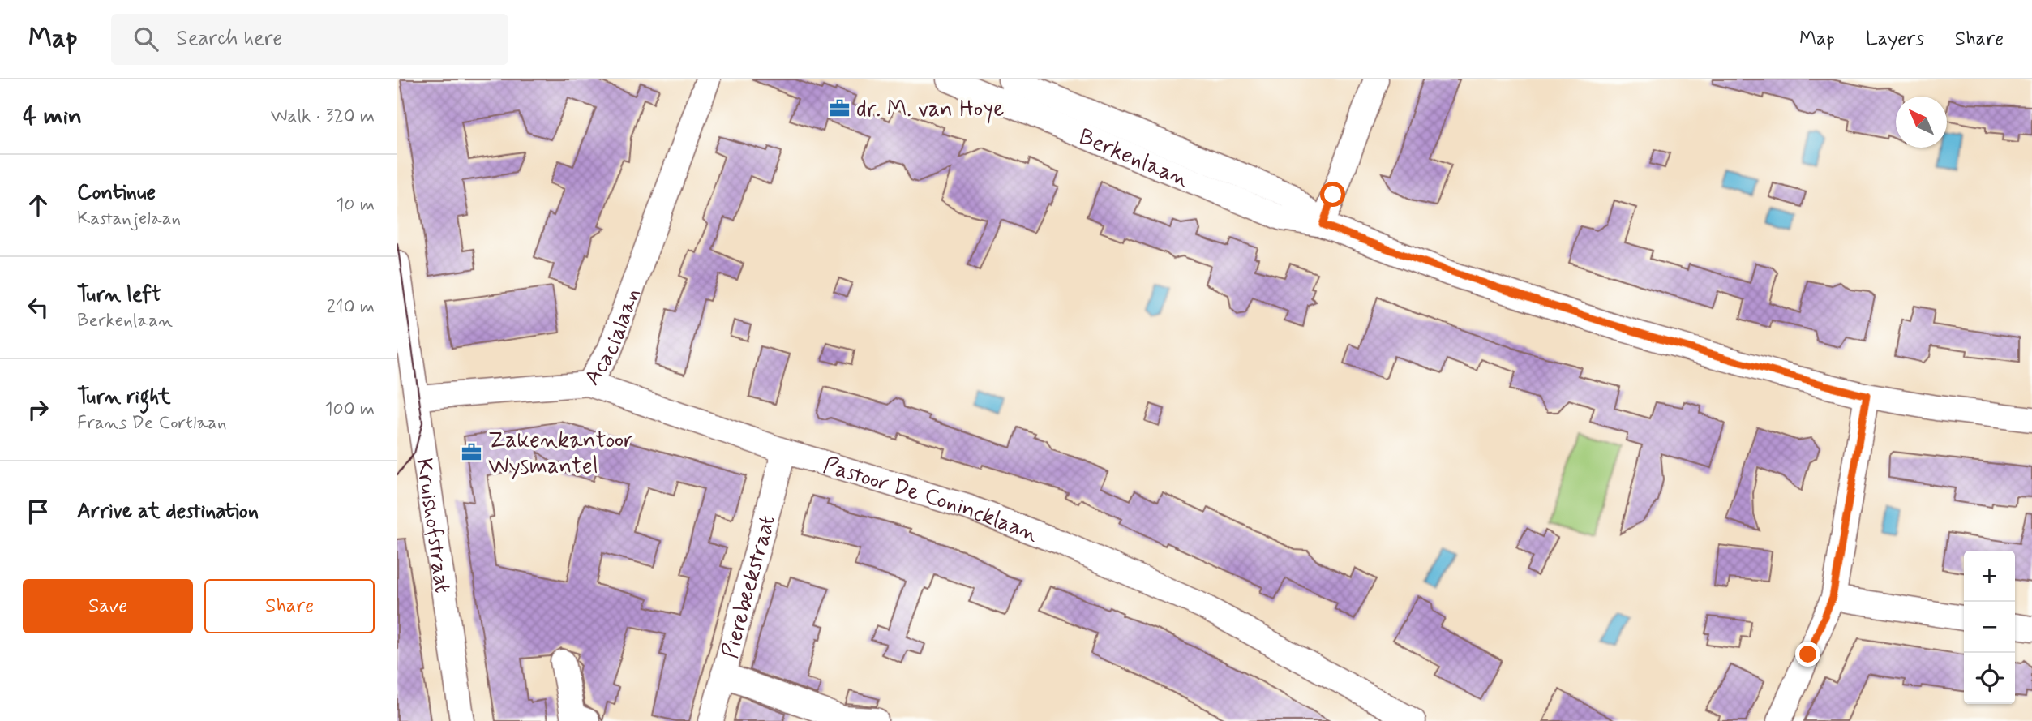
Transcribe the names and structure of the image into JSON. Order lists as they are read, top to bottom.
{
  "streets": {
    "street": [
      "Berkenlaan",
      "Acacialaan",
      "Pastoor De Conincklaan",
      "Kruishofstraat",
      "Pierebeekstraat"
    ]
  },
  "crossings": [
    ["Acacialaan", "Pastoor De Conincklaan"],
    ["Pastoor De Conincklaan", "Kruishofstraat"],
    ["Pastoor De Conincklaan", "Pierebeekstraat"]
  ],
  "places": {
    "office": ["dr. M. van Hoye", "Zakenkantoor Wysmantel"]
  },
  "north": "top left",
  "page": {
    "header": "Map",
    "search": "Search here",
    "nav": ["Map", "Layers", "Share"],
    "heading": ["4 min", "Walk · 320 m"],
    "list": [
      ["Continue", "Kastanjelaan", "10 m"],
      ["Turn left", "Berkenlaan", "210 m"],
      ["Turn right", "Frans De Cortlaan", "100 m"],
      "Arrive at destination"
    ],
    "map_buttons": ["+", "−"],
    "buttons": ["Save", "Share"]
  }
}
